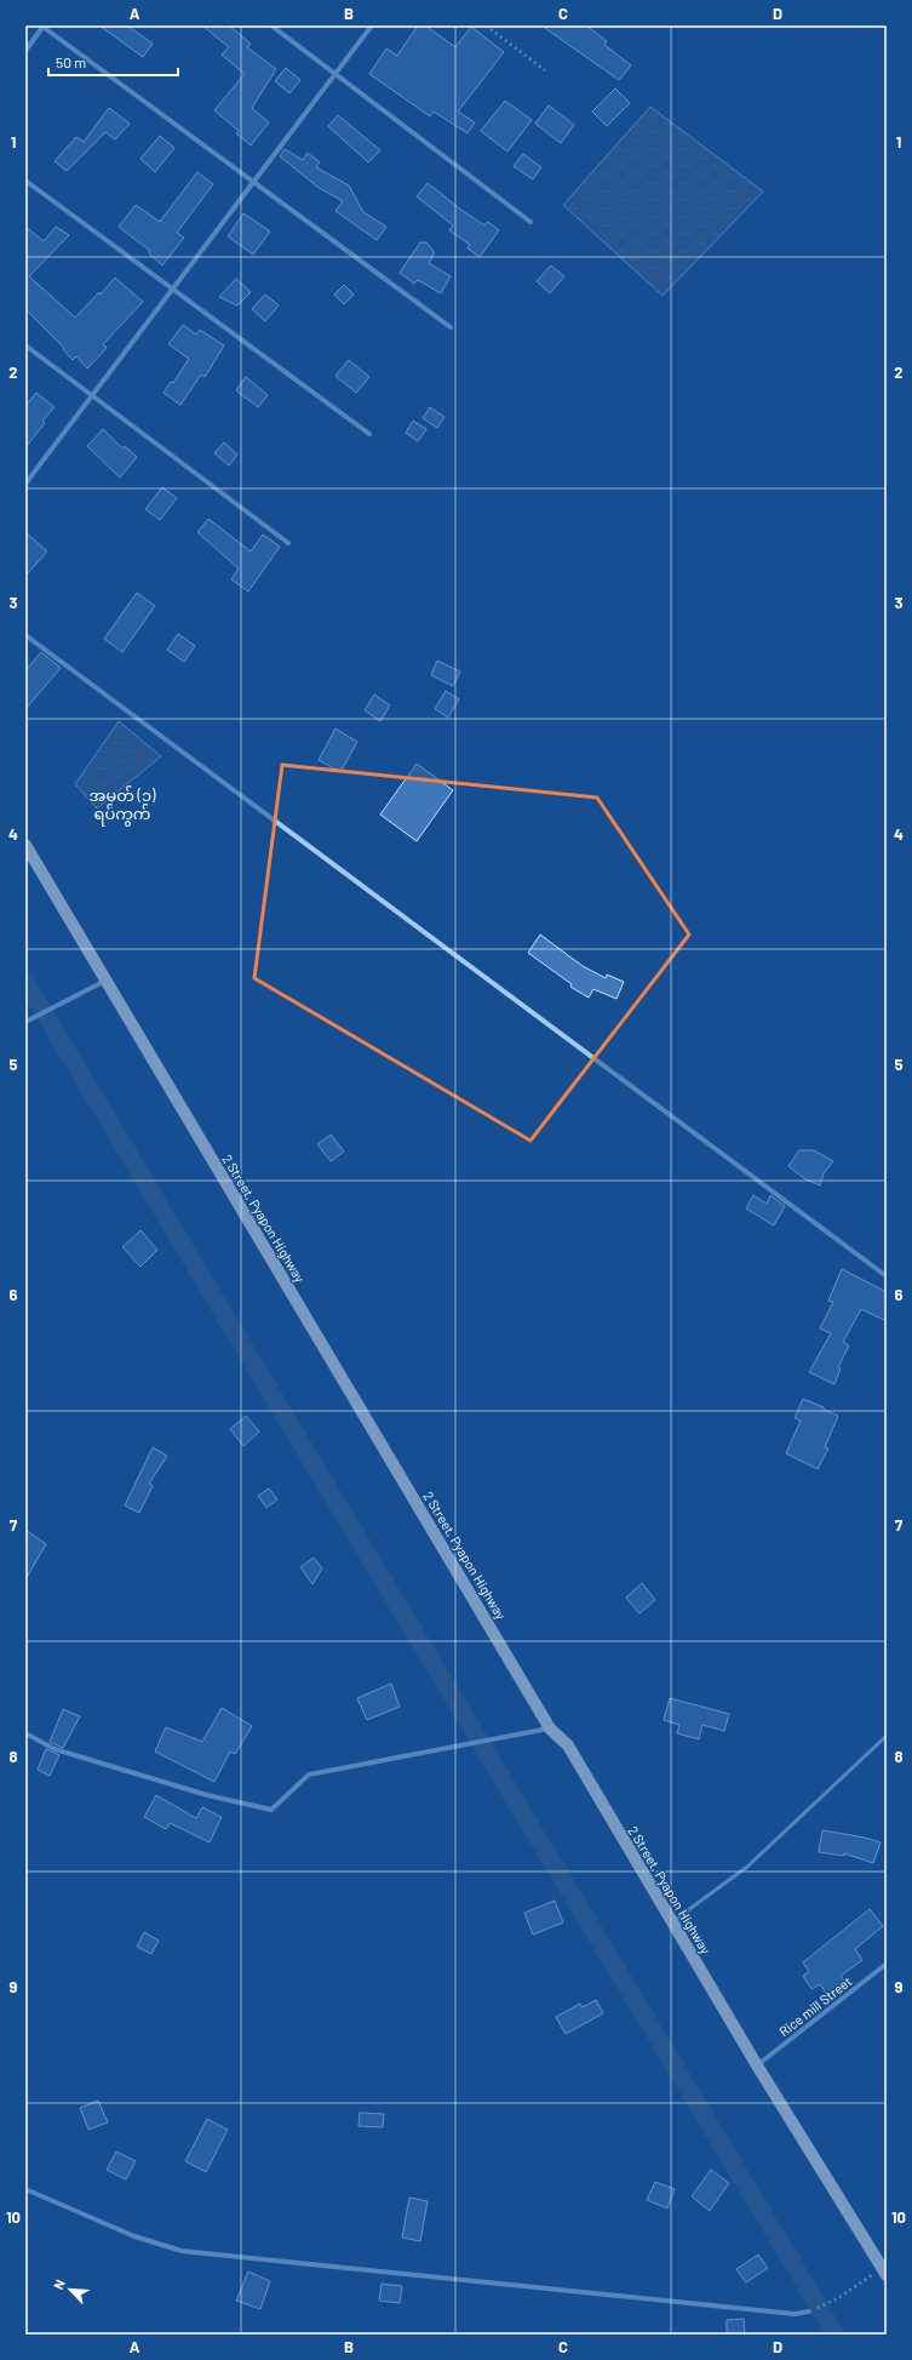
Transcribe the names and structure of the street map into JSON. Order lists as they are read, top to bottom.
{
  "streets": {
    "main road": ["2 Street, Pyapon Highway"],
    "street": ["Rice mill Street"]
  },
  "crossings": [
    ["2 Street, Pyapon Highway", "Rice mill Street"]
  ],
  "districts": ["အမှတ် (၁) ရပ်ကွက်"],
  "scale_bar": "50 m",
  "north": "top left",
  "grid": {
    "columns": [
      "A",
      "B",
      "C",
      "D"
    ],
    "rows": [
      "1",
      "2",
      "3",
      "4",
      "5",
      "6",
      "7",
      "8",
      "9",
      "10"
    ]
  }
}
